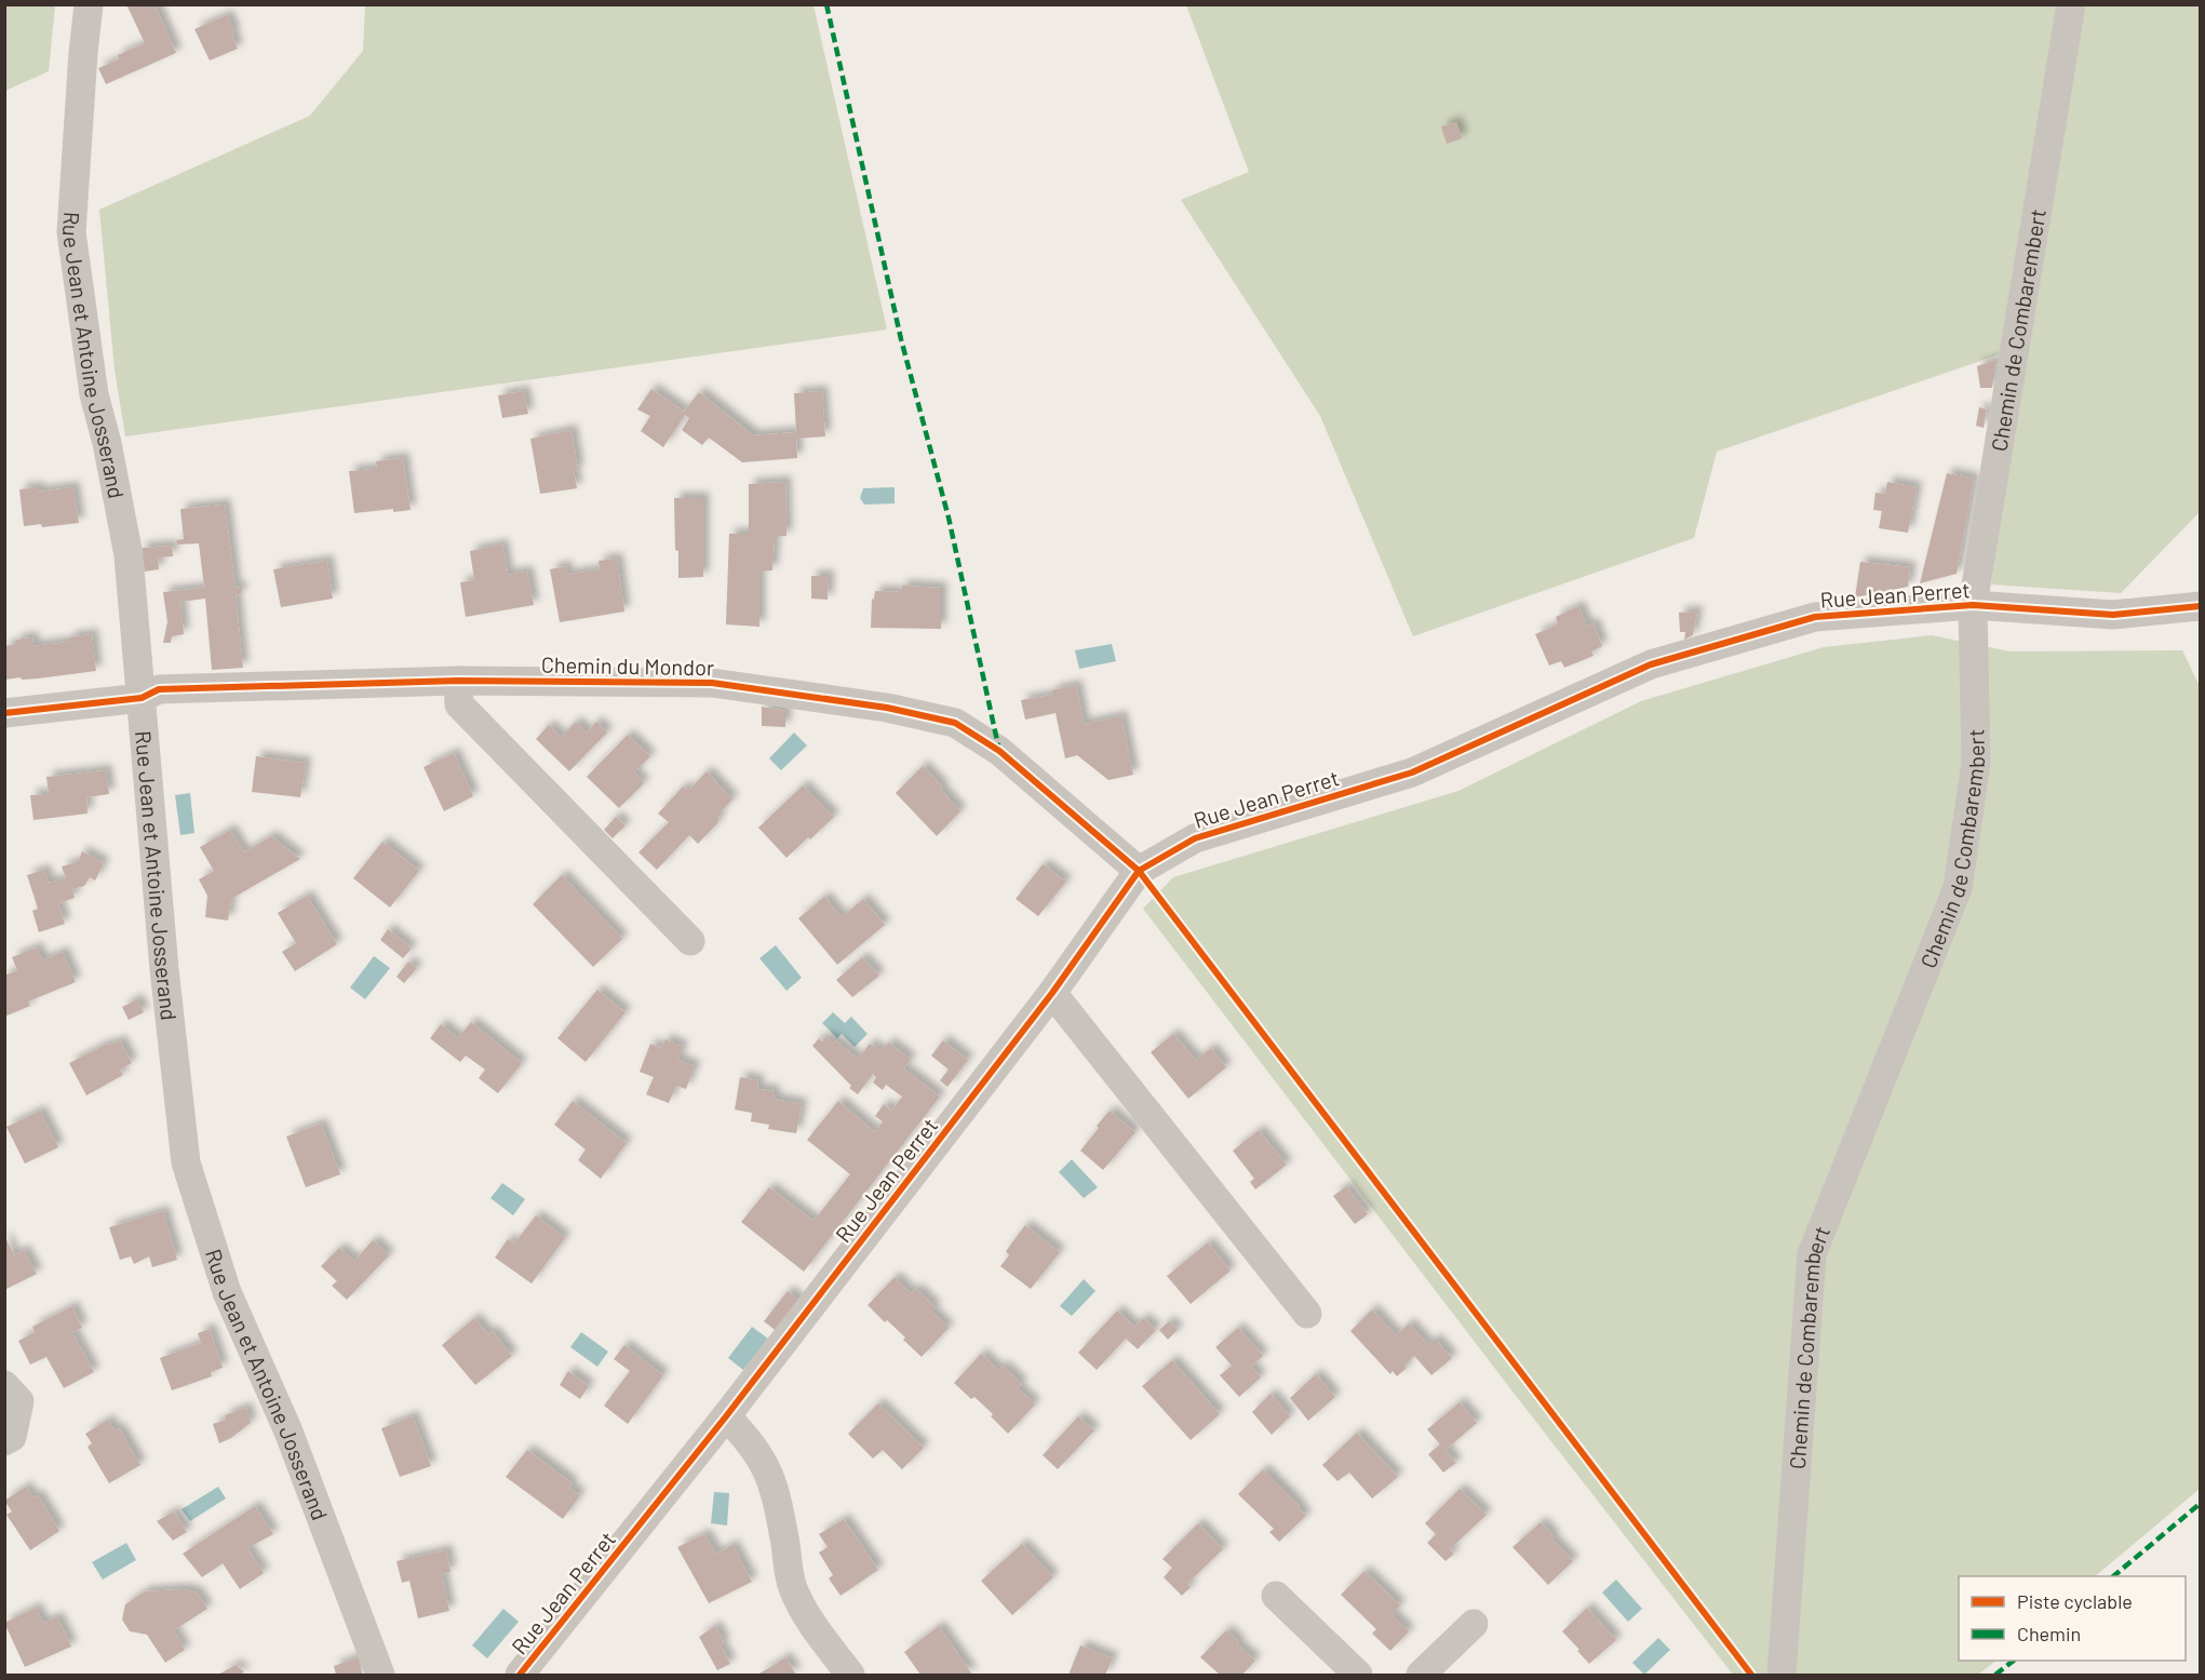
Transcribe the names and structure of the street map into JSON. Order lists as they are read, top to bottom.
{
  "streets": {
    "street": [
      "Chemin de Combarembert",
      "Rue Jean et Antoine Josserand",
      "Rue Jean Perret",
      "Chemin du Mondor"
    ]
  },
  "crossings": [
    ["Chemin de Combarembert", "Rue Jean Perret"],
    ["Rue Jean et Antoine Josserand", "Chemin du Mondor"],
    ["Rue Jean Perret", "Chemin du Mondor"]
  ],
  "legend": ["Piste cyclable", "Chemin"]
}
